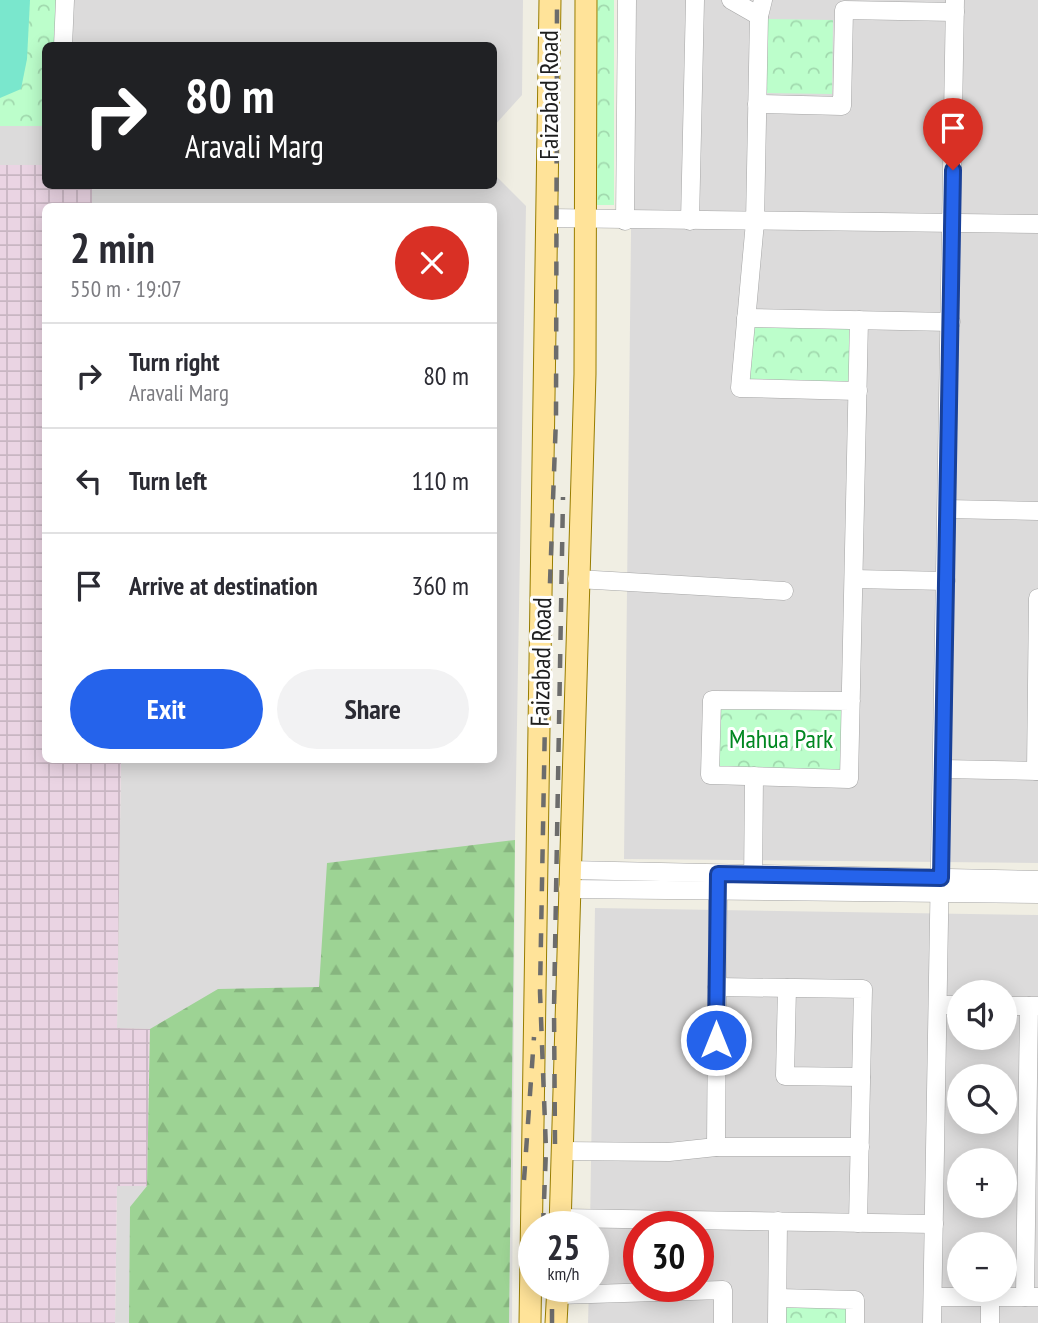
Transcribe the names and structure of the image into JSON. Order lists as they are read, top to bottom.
{
  "streets": {
    "main road": ["Faizabad Road"]
  },
  "parks": ["Mahua Park"],
  "page": {
    "turn": ["80 m", "Aravali Marg"],
    "heading": ["2 min", "550 m · 19:07"],
    "list": [
      {
        "name": "Turn right",
        "note": "Aravali Marg",
        "value": "80 m"
      },
      {
        "name": "Turn left",
        "value": "110 m"
      },
      {
        "name": "Arrive at destination",
        "value": "360 m"
      }
    ],
    "buttons": ["Exit", "Share"],
    "map_buttons": ["+", "−"],
    "speed": "25 km/h",
    "limit": "30"
  }
}
